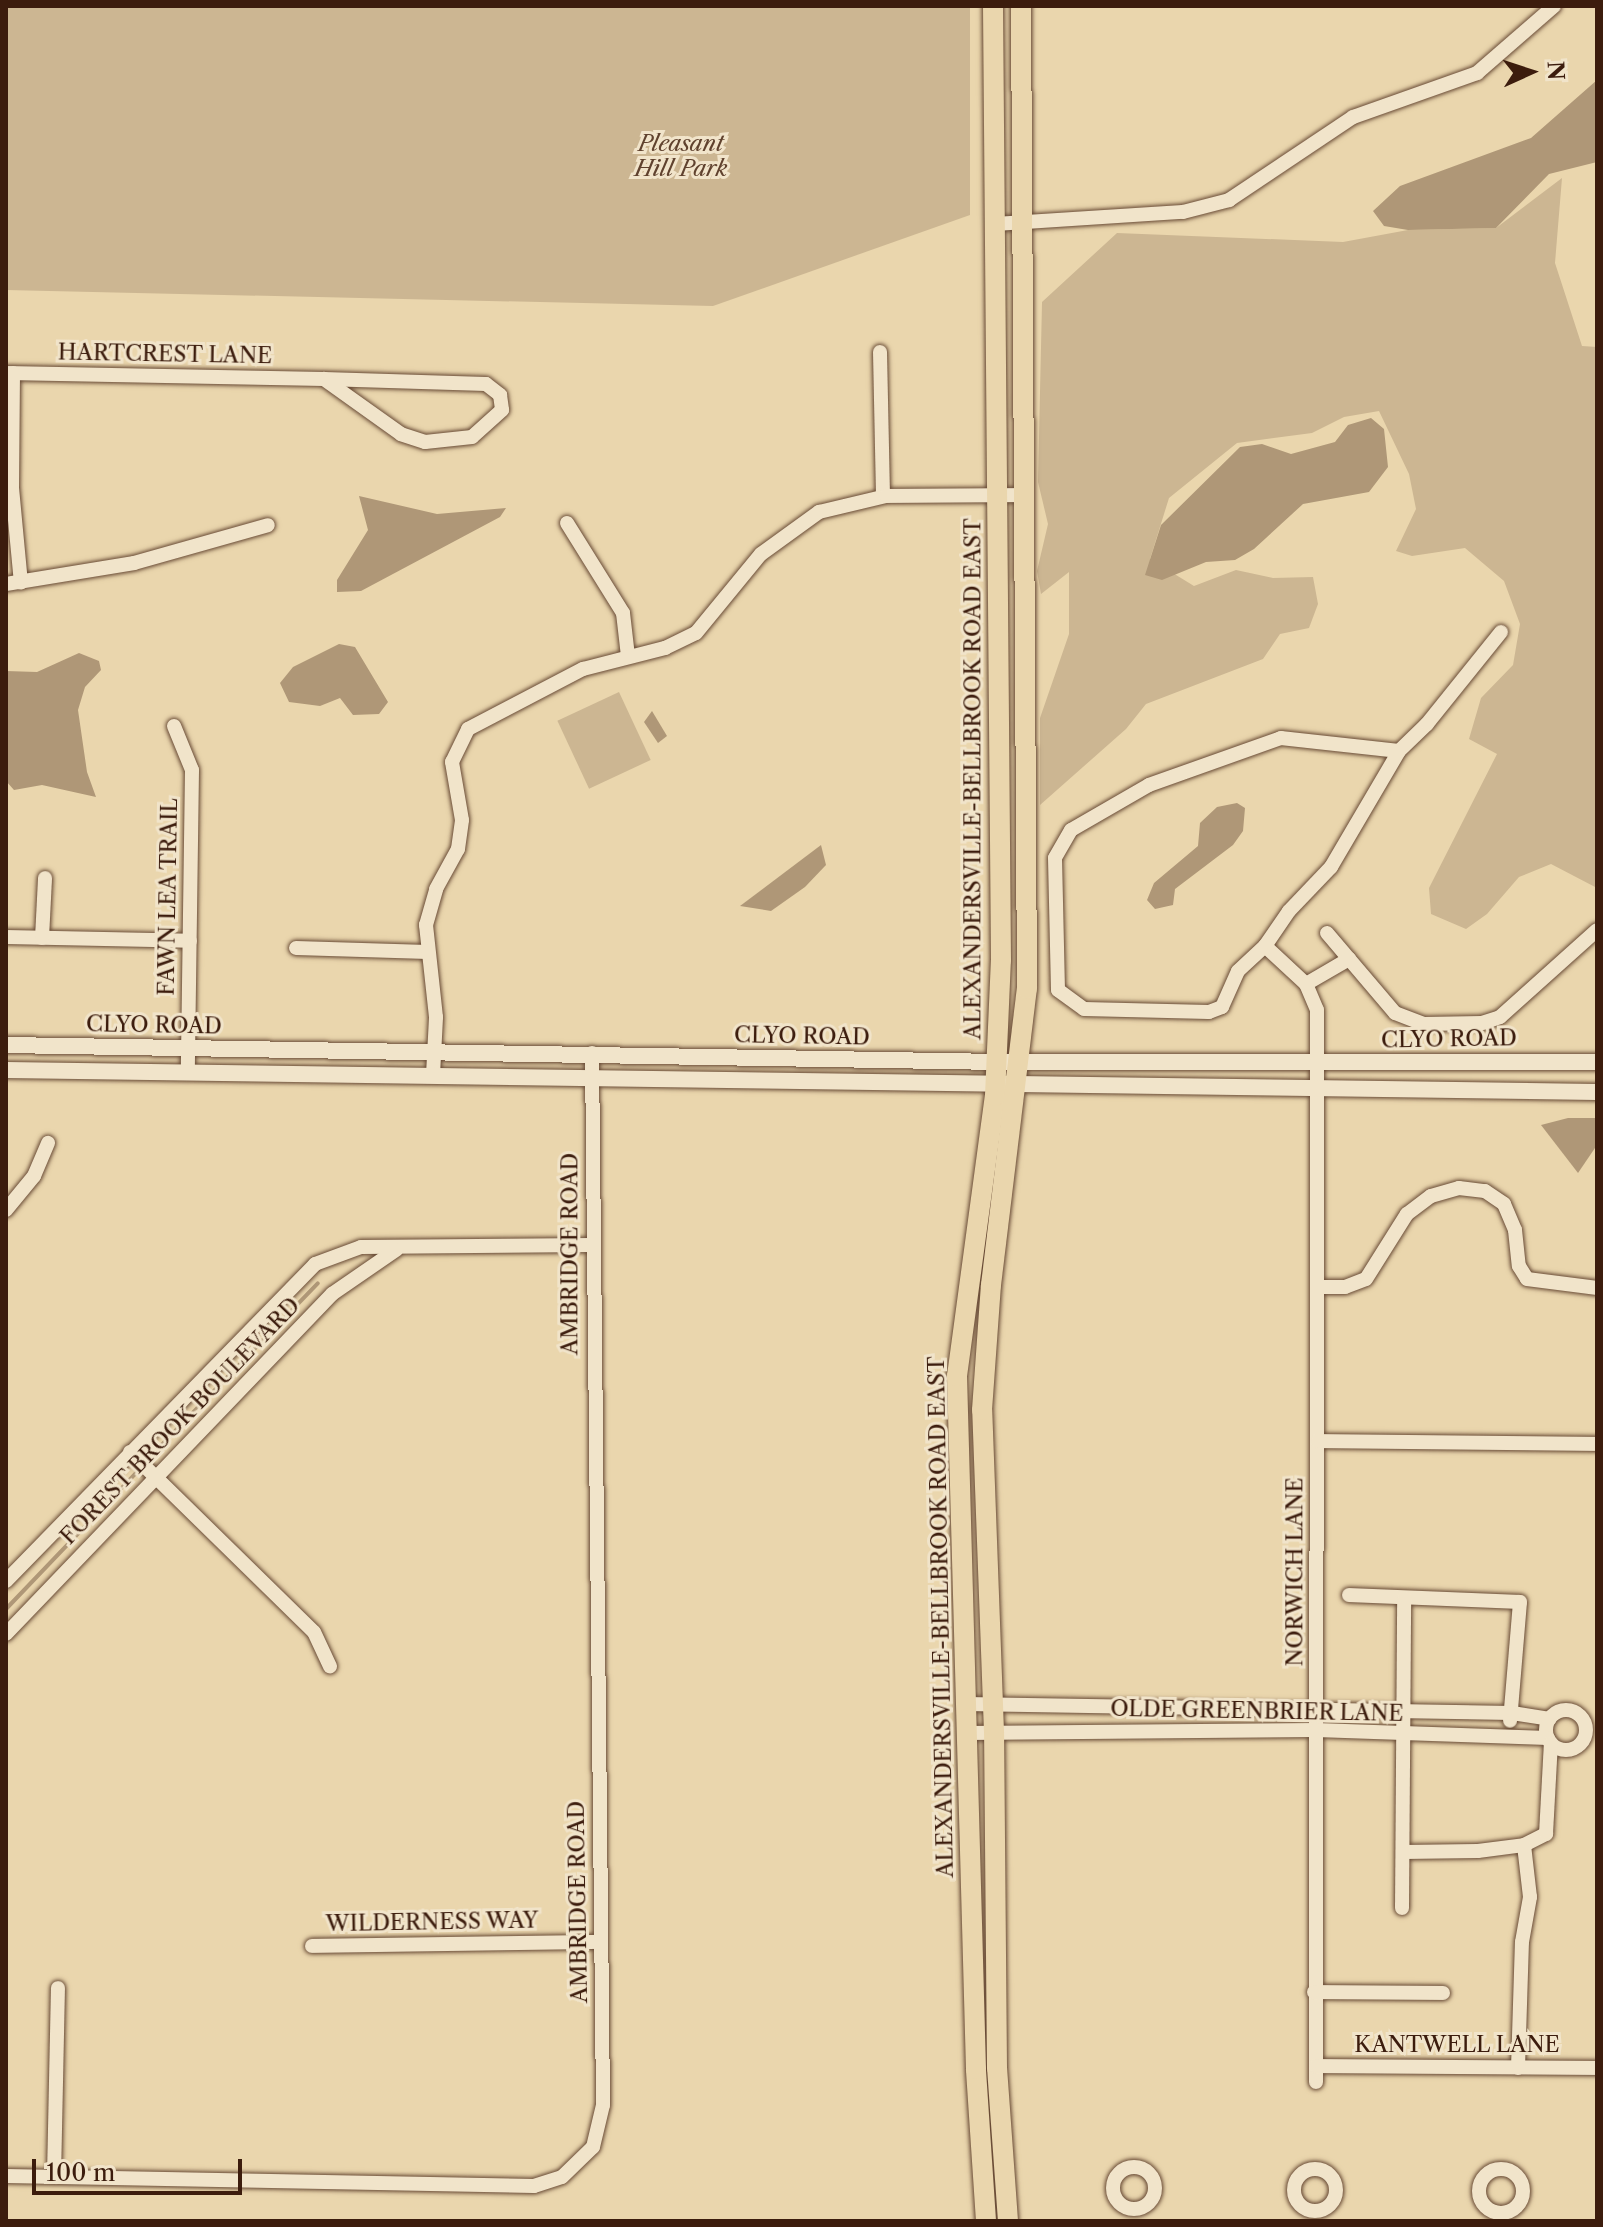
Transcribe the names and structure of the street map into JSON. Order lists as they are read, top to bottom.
{
  "streets": {
    "main road": ["ALEXANDERSVILLE-BELLBROOK ROAD EAST"],
    "street": [
      "HARTCREST LANE",
      "FAWN LEA TRAIL",
      "CLYO ROAD",
      "AMBRIDGE ROAD",
      "FOREST BROOK BOULEVARD",
      "NORWICH LANE",
      "OLDE GREENBRIER LANE",
      "WILDERNESS WAY",
      "KANTWELL LANE"
    ]
  },
  "crossings": [
    ["ALEXANDERSVILLE-BELLBROOK ROAD EAST", "CLYO ROAD"],
    ["ALEXANDERSVILLE-BELLBROOK ROAD EAST", "OLDE GREENBRIER LANE"],
    ["FAWN LEA TRAIL", "CLYO ROAD"],
    ["CLYO ROAD", "AMBRIDGE ROAD"],
    ["CLYO ROAD", "NORWICH LANE"],
    ["AMBRIDGE ROAD", "FOREST BROOK BOULEVARD"],
    ["AMBRIDGE ROAD", "WILDERNESS WAY"],
    ["NORWICH LANE", "OLDE GREENBRIER LANE"],
    ["NORWICH LANE", "KANTWELL LANE"]
  ],
  "parks": ["Pleasant Hill Park"],
  "scale_bar": "100 m",
  "north": "right"
}
